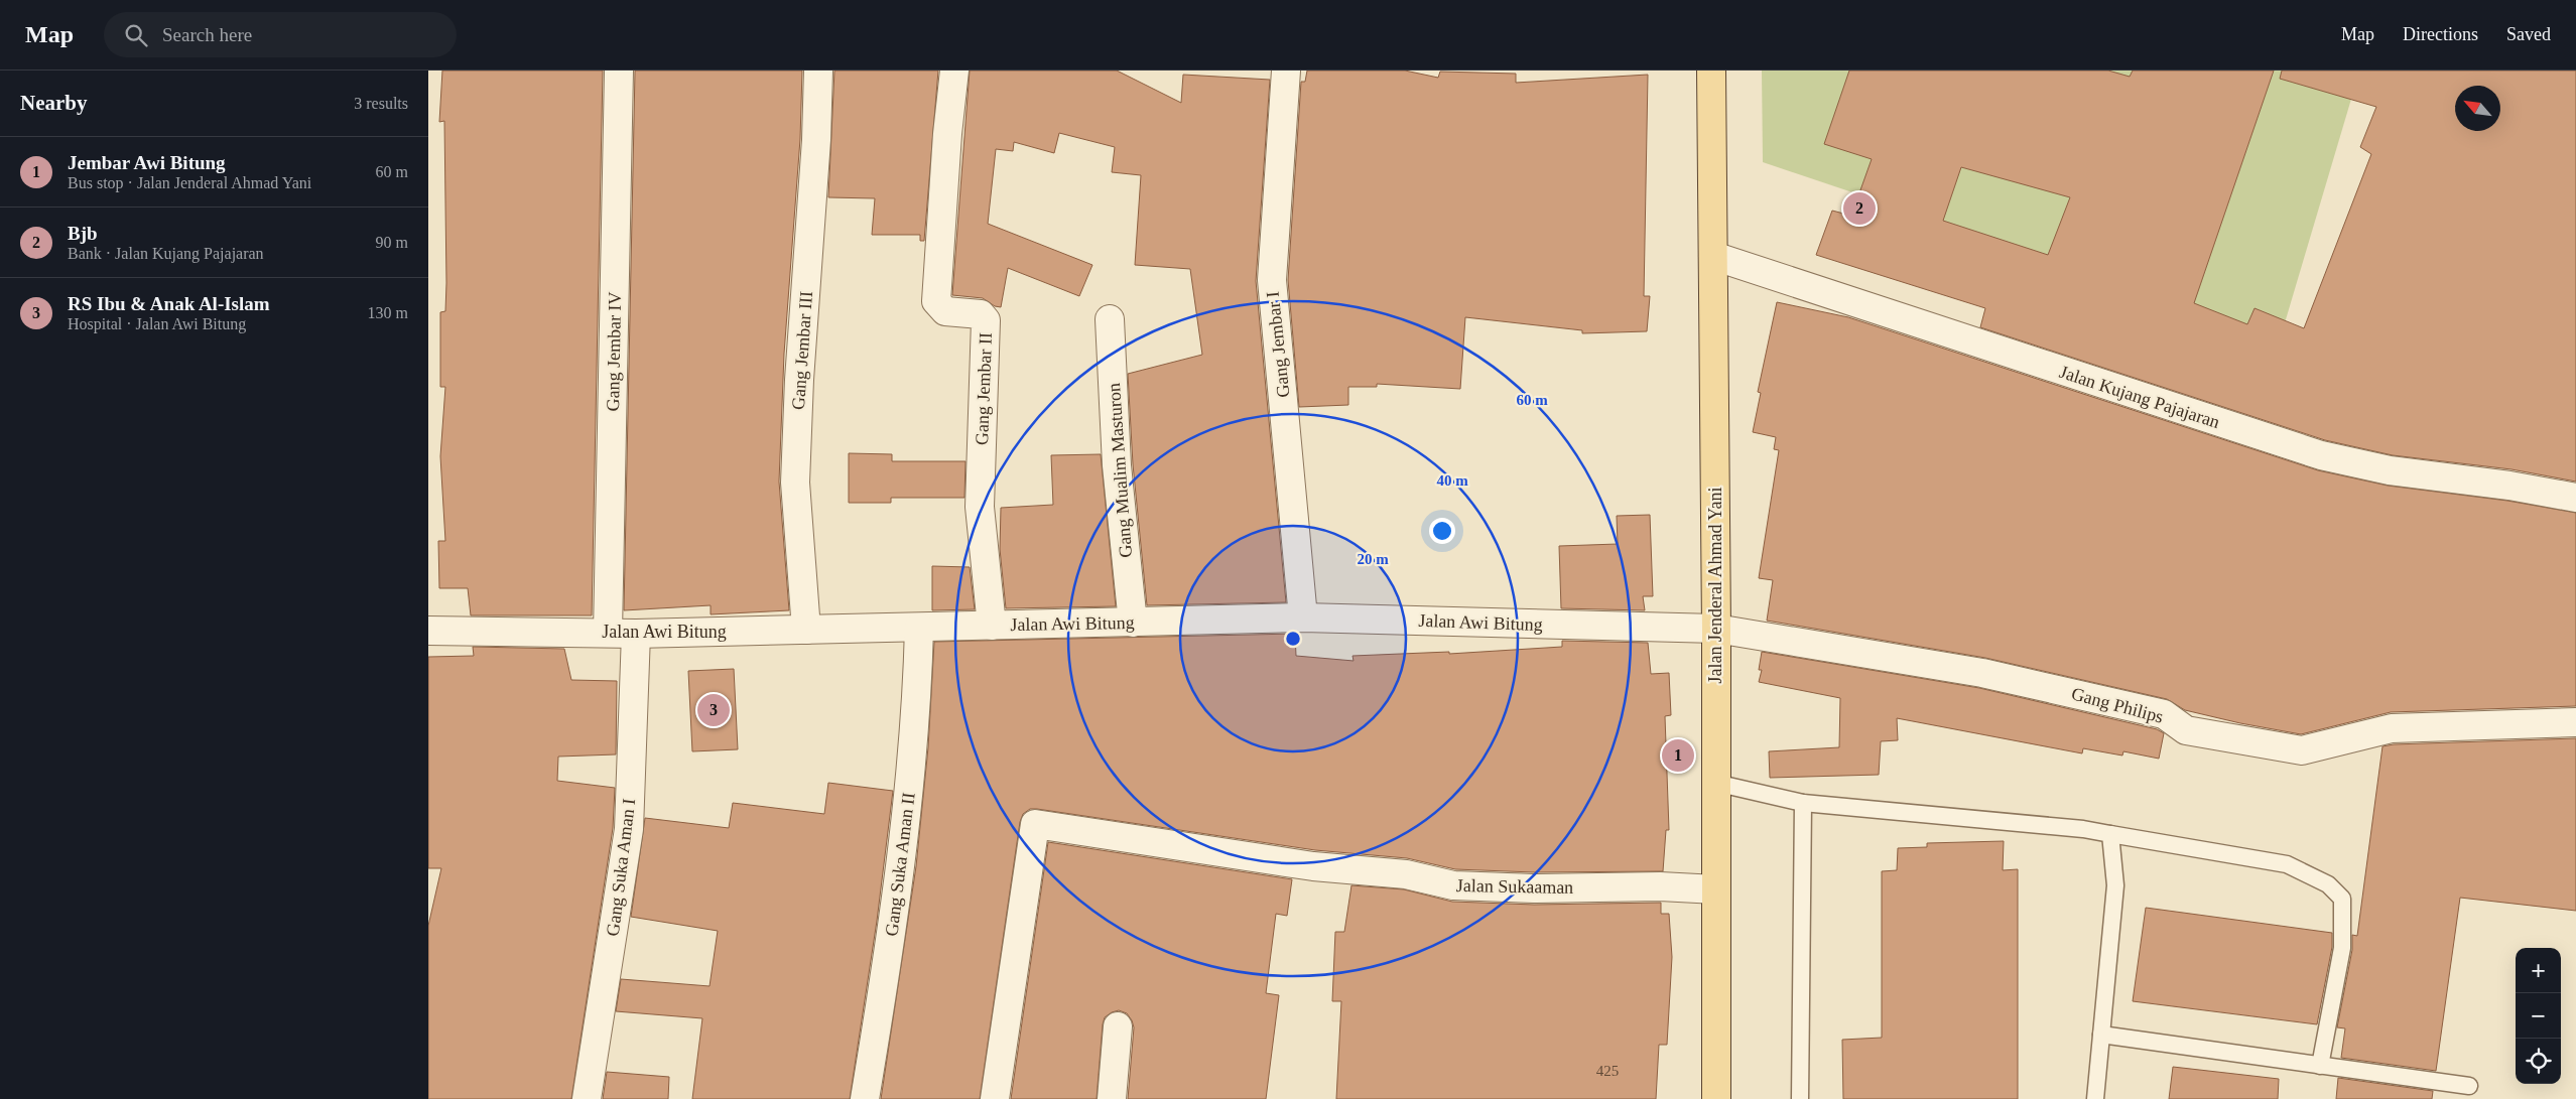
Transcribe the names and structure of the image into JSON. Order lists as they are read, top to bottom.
{
  "streets": {
    "main road": ["Jalan Jenderal Ahmad Yani"],
    "street": [
      "Gang Jembar I",
      "Gang Jembar III",
      "Gang Jembar IV",
      "Gang Jembar II",
      "Jalan Kujang Pajajaran",
      "Gang Mualim Masturon",
      "Jalan Awi Bitung",
      "Gang Philips",
      "Gang Suka Aman II",
      "Gang Suka Aman I",
      "Jalan Sukaaman"
    ]
  },
  "crossings": [
    ["Gang Jembar I", "Jalan Awi Bitung"],
    ["Gang Jembar III", "Jalan Awi Bitung"],
    ["Gang Jembar IV", "Jalan Awi Bitung"],
    ["Gang Jembar II", "Jalan Awi Bitung"],
    ["Jalan Kujang Pajajaran", "Jalan Jenderal Ahmad Yani"],
    ["Gang Mualim Masturon", "Jalan Awi Bitung"],
    ["Jalan Jenderal Ahmad Yani", "Jalan Awi Bitung"],
    ["Jalan Jenderal Ahmad Yani", "Gang Philips"],
    ["Jalan Jenderal Ahmad Yani", "Jalan Sukaaman"],
    ["Jalan Awi Bitung", "Gang Philips"],
    ["Jalan Awi Bitung", "Gang Suka Aman II"],
    ["Jalan Awi Bitung", "Gang Suka Aman I"]
  ],
  "house_numbers": ["425"],
  "north": "top left",
  "page": {
    "header": "Map",
    "search": "Search here",
    "nav": ["Map", "Directions", "Saved"],
    "heading": ["Nearby", "3 results"],
    "list": [
      {
        "mark": "1",
        "name": "Jembar Awi Bitung",
        "note": "Bus stop · Jalan Jenderal Ahmad Yani",
        "value": "60 m"
      },
      {
        "mark": "2",
        "name": "Bjb",
        "note": "Bank · Jalan Kujang Pajajaran",
        "value": "90 m"
      },
      {
        "mark": "3",
        "name": "RS Ibu & Anak Al-Islam",
        "note": "Hospital · Jalan Awi Bitung",
        "value": "130 m"
      }
    ],
    "pins": ["2", "3", "1"],
    "map_buttons": ["+", "−"]
  },
  "rings": ["60 m", "40 m", "20 m"]
}
